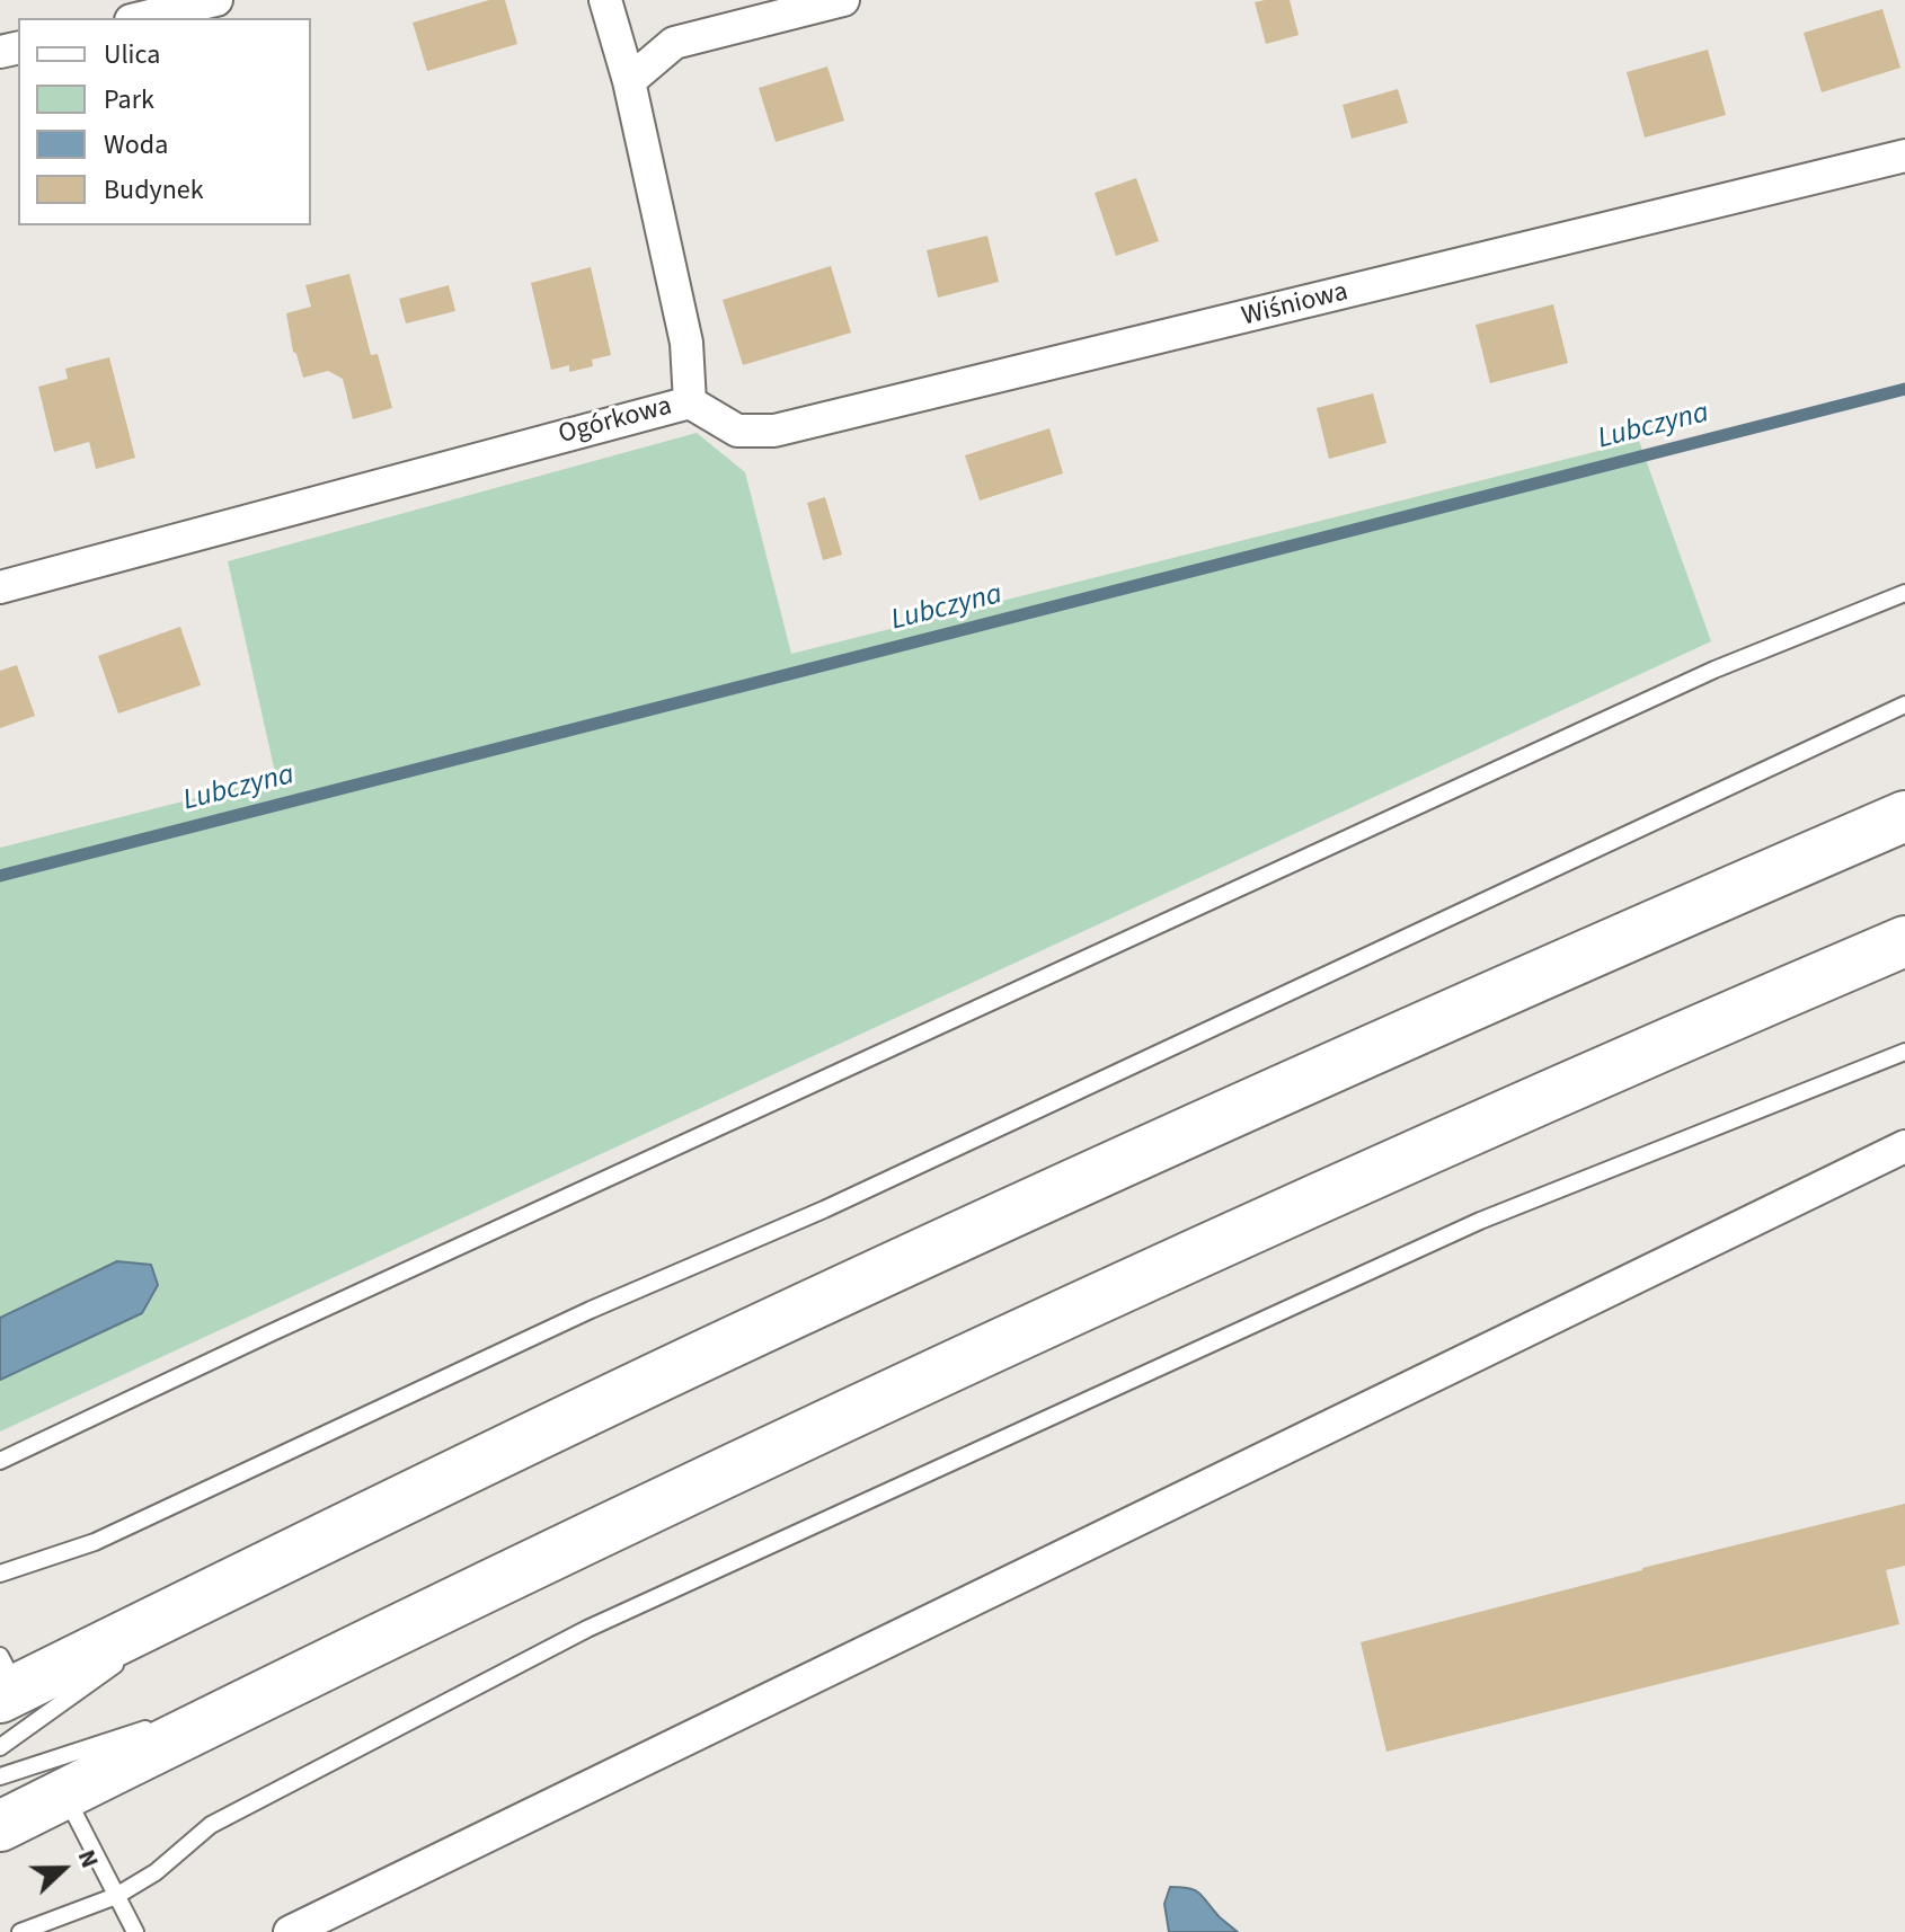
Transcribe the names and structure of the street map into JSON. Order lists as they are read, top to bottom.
{
  "streets": {
    "street": ["Wiśniowa", "Ogórkowa"]
  },
  "crossings": [
    ["Wiśniowa", "Ogórkowa"]
  ],
  "water": ["Lubczyna"],
  "legend": [
    "Ulica",
    "Park",
    "Woda",
    "Budynek"
  ],
  "north": "right"
}
